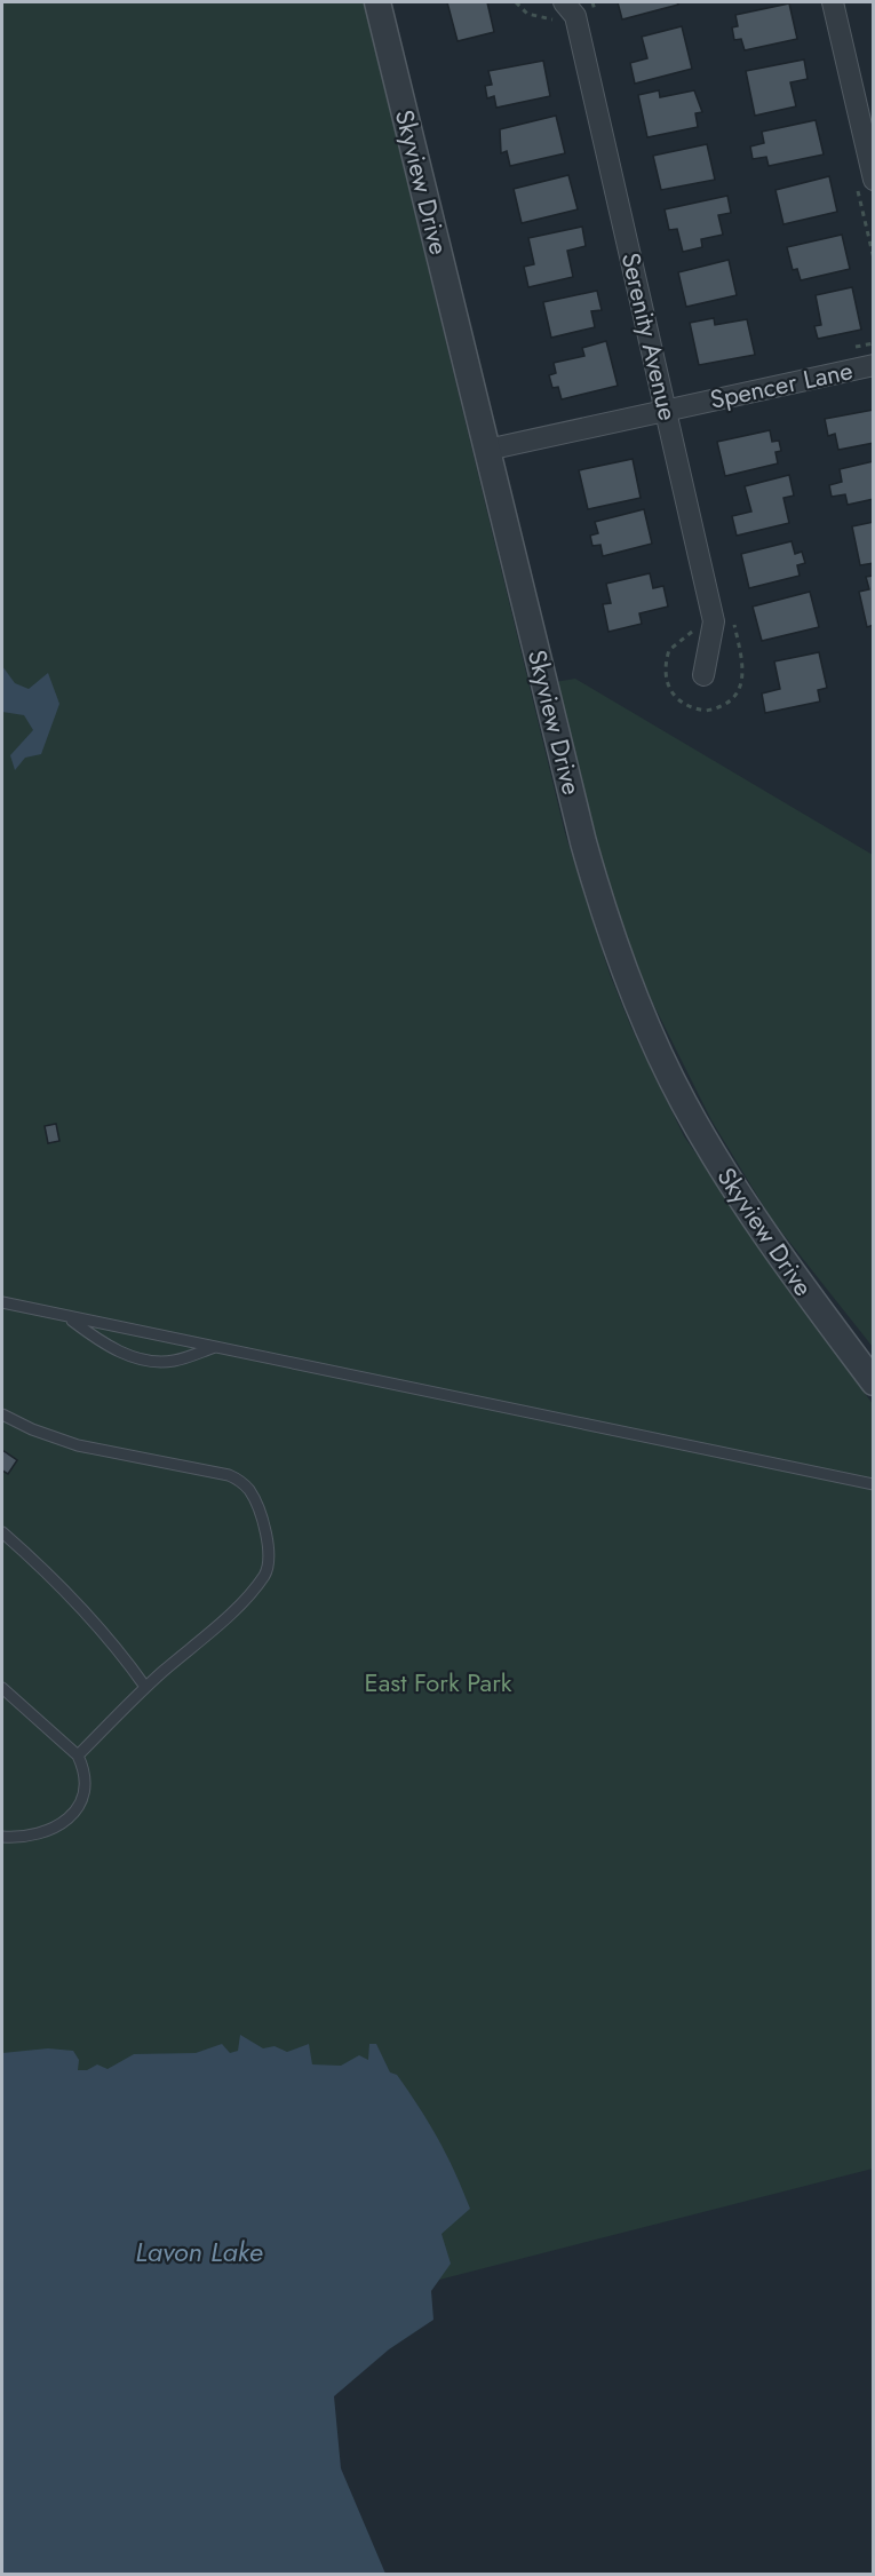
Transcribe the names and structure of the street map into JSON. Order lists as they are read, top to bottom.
{
  "streets": {
    "street": ["Skyview Drive", "Serenity Avenue", "Spencer Lane"]
  },
  "crossings": [
    ["Skyview Drive", "Spencer Lane"],
    ["Serenity Avenue", "Spencer Lane"]
  ],
  "water": ["Lavon Lake"],
  "parks": ["East Fork Park"]
}
